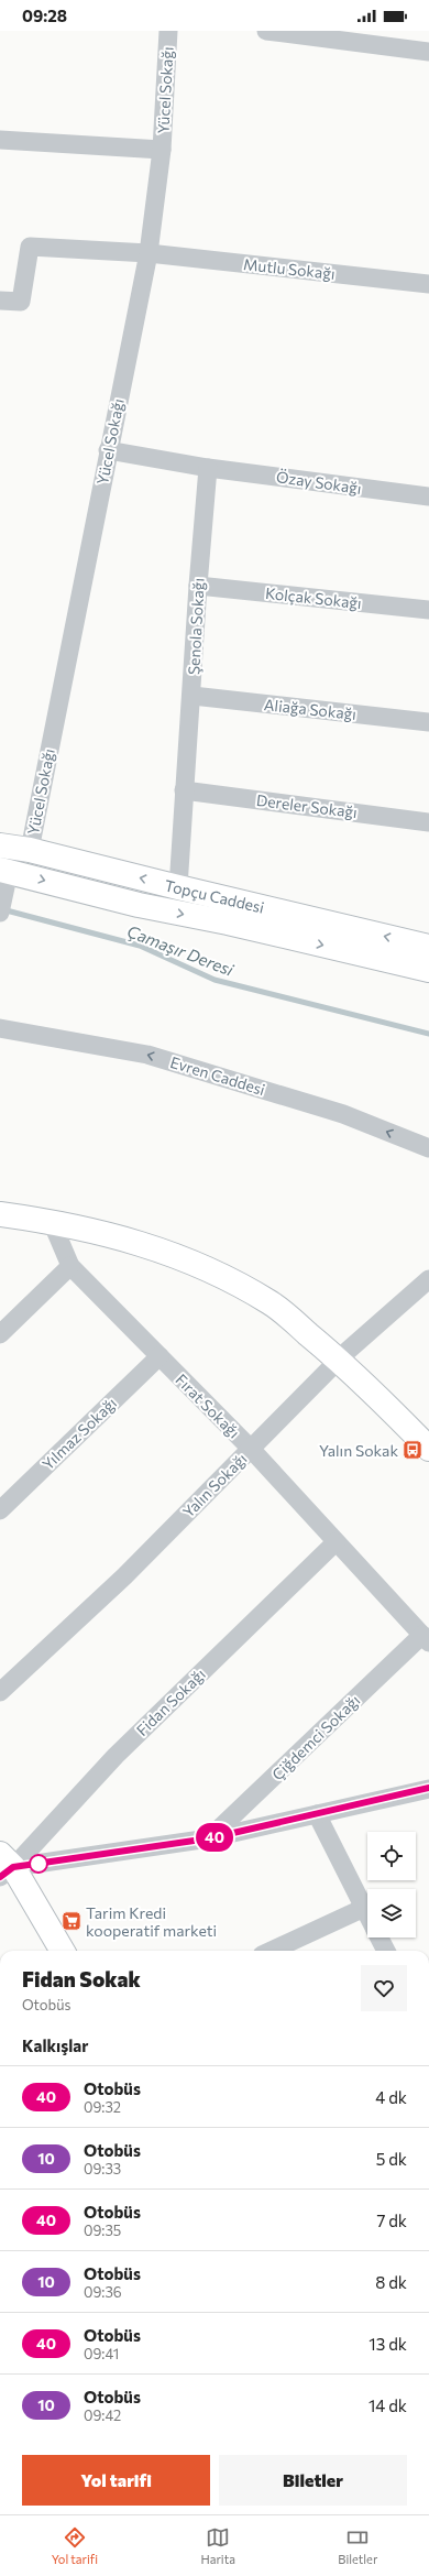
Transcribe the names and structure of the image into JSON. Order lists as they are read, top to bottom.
{
  "streets": {
    "street": [
      "Yücel Sokağı",
      "Mutlu Sokağı",
      "Özay Sokağı",
      "Kolçak Sokağı",
      "Şenola Sokağı",
      "Aliağa Sokağı",
      "Dereler Sokağı",
      "Topçu Caddesi",
      "Evren Caddesi",
      "Fırat Sokağı",
      "Yılmaz Sokağı",
      "Yalın Sokağı",
      "Fidan Sokağı",
      "Çiğdemci Sokağı"
    ]
  },
  "crossings": [
    ["Yücel Sokağı", "Mutlu Sokağı"],
    ["Yücel Sokağı", "Topçu Caddesi"],
    ["Özay Sokağı", "Şenola Sokağı"],
    ["Kolçak Sokağı", "Şenola Sokağı"],
    ["Şenola Sokağı", "Aliağa Sokağı"],
    ["Şenola Sokağı", "Dereler Sokağı"],
    ["Şenola Sokağı", "Topçu Caddesi"],
    ["Fırat Sokağı", "Yılmaz Sokağı"],
    ["Fırat Sokağı", "Yalın Sokağı"],
    ["Fırat Sokağı", "Fidan Sokağı"],
    ["Fırat Sokağı", "Çiğdemci Sokağı"]
  ],
  "one_way": ["Evren Caddesi"],
  "water": ["Çamaşır Deresi"],
  "places": {
    "bus stop": ["Yalın Sokak"],
    "supermarket": ["Tarim Kredi kooperatif marketi"]
  },
  "lines": ["bus line 40"],
  "page": {
    "status": "09:28",
    "on_map": "40",
    "heading": [
      ["Fidan Sokak", "Otobüs"],
      "Kalkışlar"
    ],
    "list": [
      {
        "mark": "40",
        "name": "Otobüs",
        "note": "09:32",
        "value": "4 dk"
      },
      {
        "mark": "10",
        "name": "Otobüs",
        "note": "09:33",
        "value": "5 dk"
      },
      {
        "mark": "40",
        "name": "Otobüs",
        "note": "09:35",
        "value": "7 dk"
      },
      {
        "mark": "10",
        "name": "Otobüs",
        "note": "09:36",
        "value": "8 dk"
      },
      {
        "mark": "40",
        "name": "Otobüs",
        "note": "09:41",
        "value": "13 dk"
      },
      {
        "mark": "10",
        "name": "Otobüs",
        "note": "09:42",
        "value": "14 dk"
      }
    ],
    "buttons": ["Yol tarifi", "Biletler"],
    "tabs": ["Yol tarifi", "Harita", "Biletler"]
  }
}
